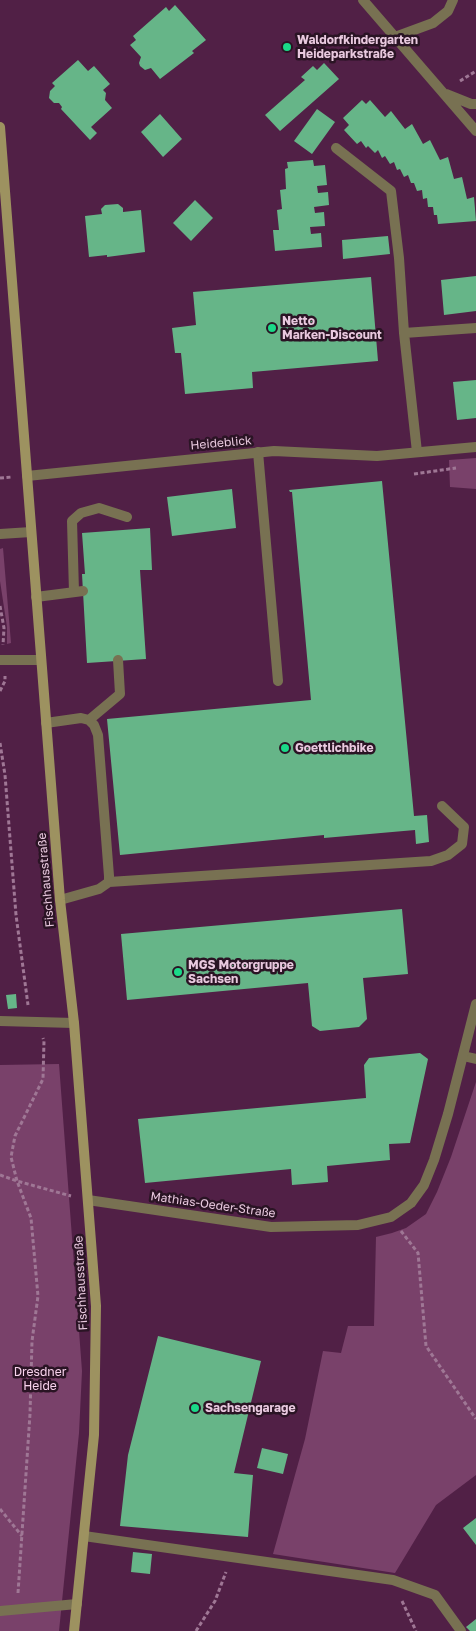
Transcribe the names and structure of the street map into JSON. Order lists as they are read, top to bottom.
{
  "streets": {
    "main road": ["Fischhausstraße"],
    "street": ["Heideblick", "Mathias-Oeder-Straße"]
  },
  "crossings": [
    ["Heideblick", "Fischhausstraße"],
    ["Fischhausstraße", "Mathias-Oeder-Straße"]
  ],
  "parks": ["Dresdner Heide"],
  "places": [
    "Waldorfkindergarten Heideparkstraße",
    "Netto Marken-Discount",
    "Goettlichbike",
    "MGS Motorgruppe Sachsen",
    "Sachsengarage"
  ]
}
